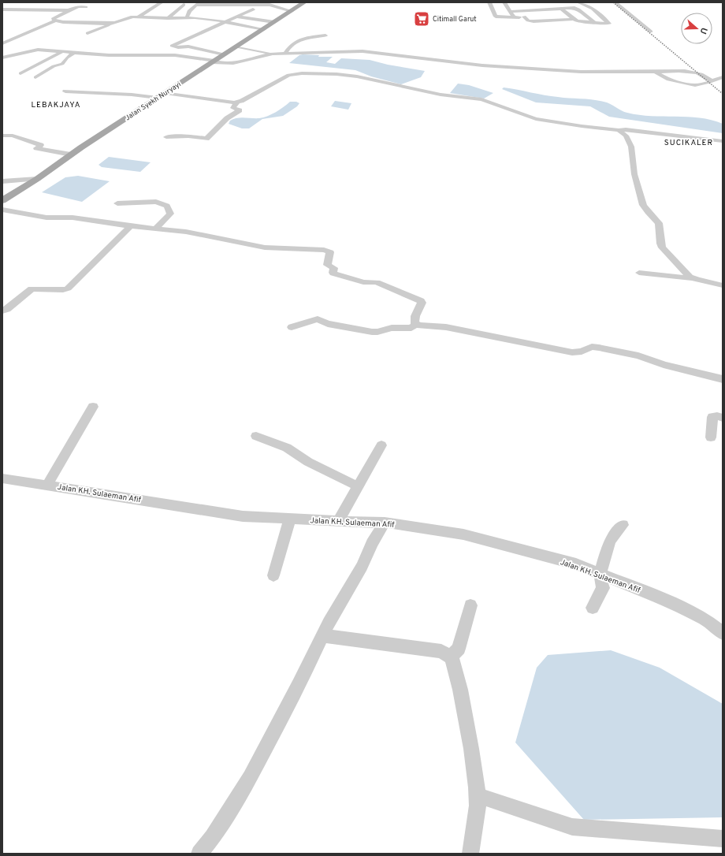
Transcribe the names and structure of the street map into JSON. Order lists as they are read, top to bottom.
{
  "streets": {
    "main road": ["Jalan Syekh Nuryayi"],
    "street": ["Jalan KH. Sulaeman Afif"]
  },
  "districts": ["LEBAKJAYA", "SUCIKALER"],
  "places": {
    "supermarket": ["Citimall Garut"]
  },
  "north": "right"
}
